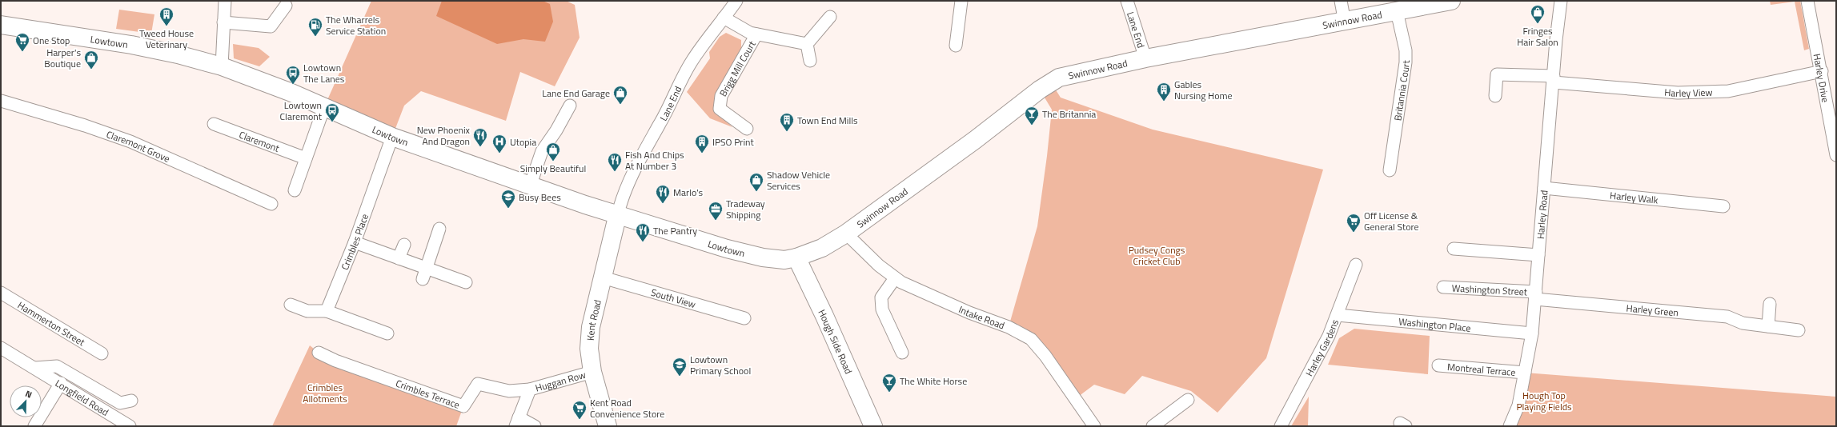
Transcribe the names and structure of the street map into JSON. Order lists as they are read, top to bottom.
{
  "streets": {
    "main road": [
      "Swinnow Road",
      "Lowtown",
      "Kent Road",
      "Hough Side Road"
    ],
    "street": [
      "Lane End",
      "Brigg Mill Court",
      "Harley Drive",
      "Britannia Court",
      "Harley View",
      "Claremont",
      "Claremont Grove",
      "Harley Walk",
      "Harley Road",
      "Crimbles Place",
      "Washington Street",
      "South View",
      "Harley Green",
      "Intake Road",
      "Hammerton Street",
      "Washington Place",
      "Harley Gardens",
      "Montreal Terrace",
      "Huggan Row",
      "Crimbles Terrace",
      "Longfield Road"
    ]
  },
  "crossings": [
    ["Swinnow Road", "Lane End"],
    ["Swinnow Road", "Lowtown"],
    ["Swinnow Road", "Britannia Court"],
    ["Swinnow Road", "Intake Road"],
    ["Swinnow Road", "Hough Side Road"],
    ["Lane End", "Lowtown"],
    ["Lane End", "Kent Road"],
    ["Lowtown", "Crimbles Place"],
    ["Lowtown", "Kent Road"],
    ["Lowtown", "Hough Side Road"],
    ["Harley Drive", "Harley View"],
    ["Harley View", "Harley Road"],
    ["Harley Walk", "Harley Road"],
    ["Harley Road", "Washington Street"],
    ["Harley Road", "Harley Green"],
    ["Harley Road", "Washington Place"],
    ["Harley Road", "Montreal Terrace"],
    ["Washington Street", "Harley Green"],
    ["South View", "Kent Road"],
    ["Kent Road", "Huggan Row"],
    ["Washington Place", "Harley Gardens"],
    ["Huggan Row", "Crimbles Terrace"]
  ],
  "parks": ["Pudsey Congs Cricket Club", "Crimbles Allotments", "Hough Top Playing Fields"],
  "places": {
    "shop": [
      "Fringes Hair Salon",
      "Harper's Boutique",
      "Lane End Garage",
      "Simply Beautiful",
      "Shadow Vehicle Services"
    ],
    "building": [
      "Tweed House Veterinary",
      "Gables Nursing Home",
      "Town End Mills",
      "IPSO Print"
    ],
    "fuel station": ["The Wharrels Service Station"],
    "supermarket": ["One Stop", "Off License & General Store", "Kent Road Convenience Store"],
    "bus stop": ["Lowtown The Lanes", "Lowtown Claremont"],
    "bar": ["The Britannia", "The White Horse"],
    "restaurant": [
      "New Phoenix And Dragon",
      "Fish And Chips At Number 3",
      "Marlo's",
      "The Pantry"
    ],
    "hospital": ["Utopia"],
    "school or university": ["Busy Bees", "Lowtown Primary School"],
    "office": ["Tradeway Shipping"]
  },
  "north": "top right"
}
